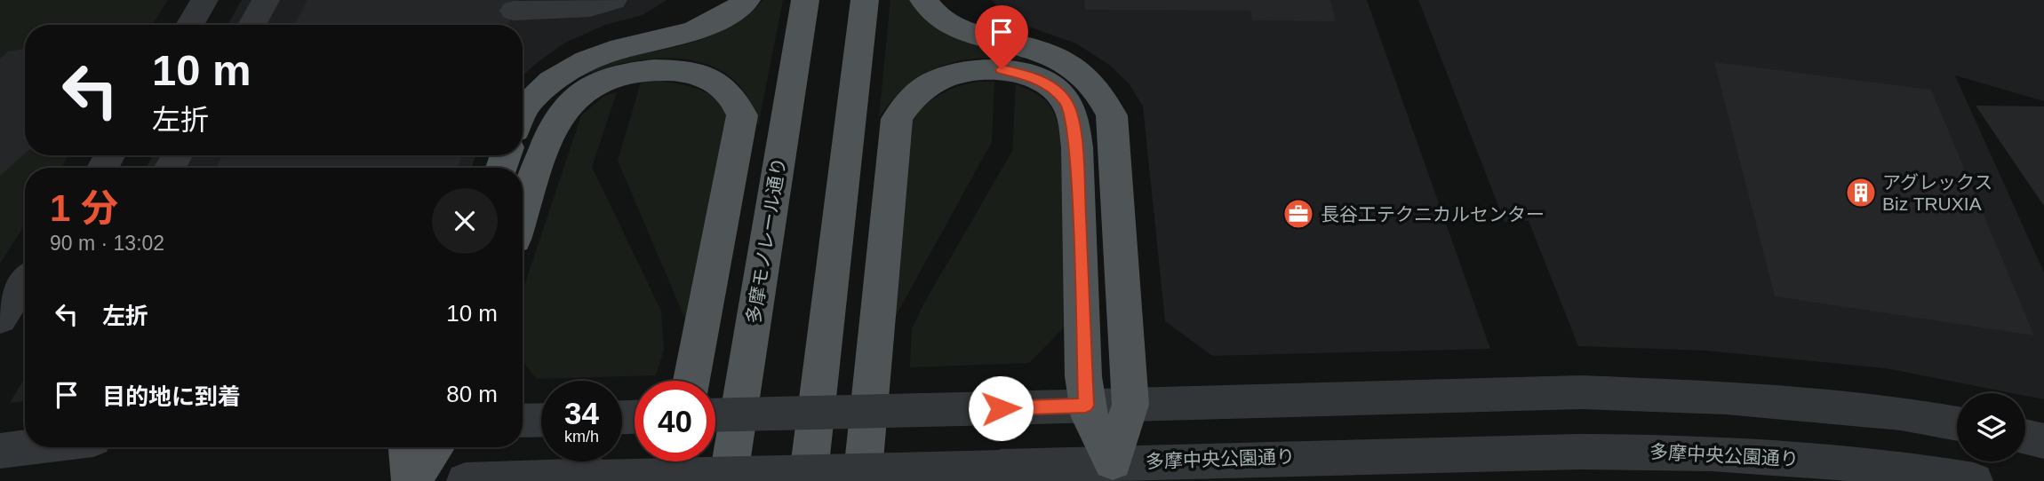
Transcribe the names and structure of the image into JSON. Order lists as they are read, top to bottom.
{
  "streets": {
    "main road": ["多摩モノレール通り"],
    "street": ["多摩中央公園通り"]
  },
  "places": {
    "building": ["アグレックス Biz TRUXIA"],
    "office": ["長谷工テクニカルセンター"]
  },
  "page": {
    "turn": ["10 m", "左折"],
    "heading": ["1 分", "90 m · 13:02"],
    "list": [
      {
        "name": "左折",
        "value": "10 m"
      },
      {
        "name": "目的地に到着",
        "value": "80 m"
      }
    ],
    "speed": "34 km/h",
    "limit": "40"
  }
}
